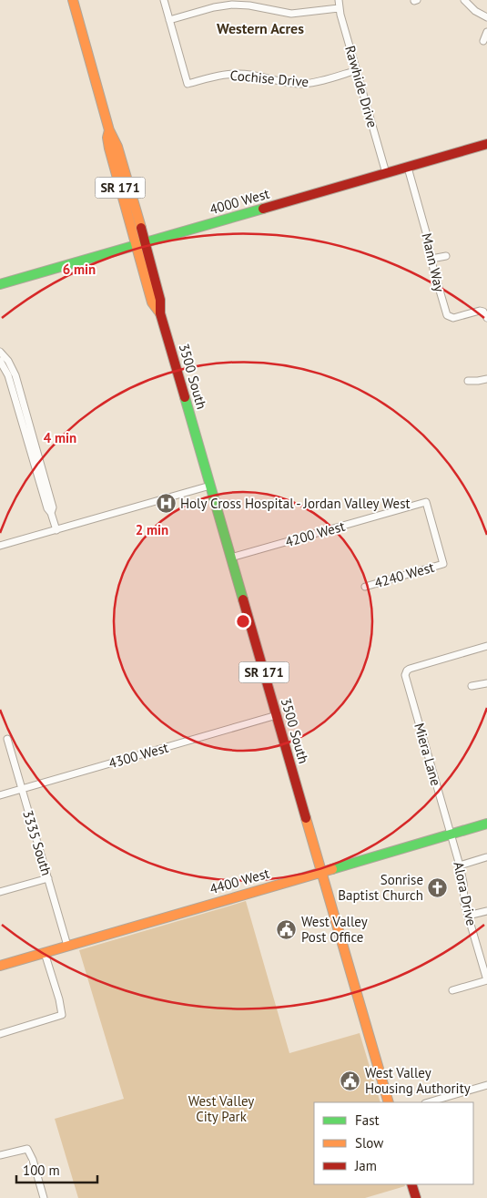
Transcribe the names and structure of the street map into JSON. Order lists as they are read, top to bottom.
{
  "streets": {
    "main road": [
      "SR 171",
      "4000 West",
      "3500 South",
      "4400 West"
    ],
    "street": [
      "Cochise Drive",
      "Rawhide Drive",
      "Mann Way",
      "4200 West",
      "4240 West",
      "Miera Lane",
      "4300 West",
      "3335 South",
      "Alora Drive"
    ]
  },
  "crossings": [
    ["Cochise Drive", "Rawhide Drive"],
    ["Rawhide Drive", "4000 West"],
    ["4000 West", "Mann Way"],
    ["4000 West", "3500 South"],
    ["3500 South", "4200 West"],
    ["3500 South", "4300 West"],
    ["3500 South", "4400 West"],
    ["4200 West", "4240 West"],
    ["Miera Lane", "4400 West"],
    ["Miera Lane", "Alora Drive"],
    ["4300 West", "3335 South"],
    ["3335 South", "4400 West"],
    ["4400 West", "Alora Drive"]
  ],
  "districts": ["Western Acres"],
  "parks": ["West Valley City Park"],
  "places": {
    "hospital": ["Holy Cross Hospital - Jordan Valley West"],
    "church": ["Sonrise Baptist Church"],
    "public building": ["West Valley Post Office", "West Valley Housing Authority"]
  },
  "legend": ["Fast", "Slow", "Jam"],
  "scale_bar": "100 m",
  "rings": ["6 min", "4 min", "2 min"]
}
